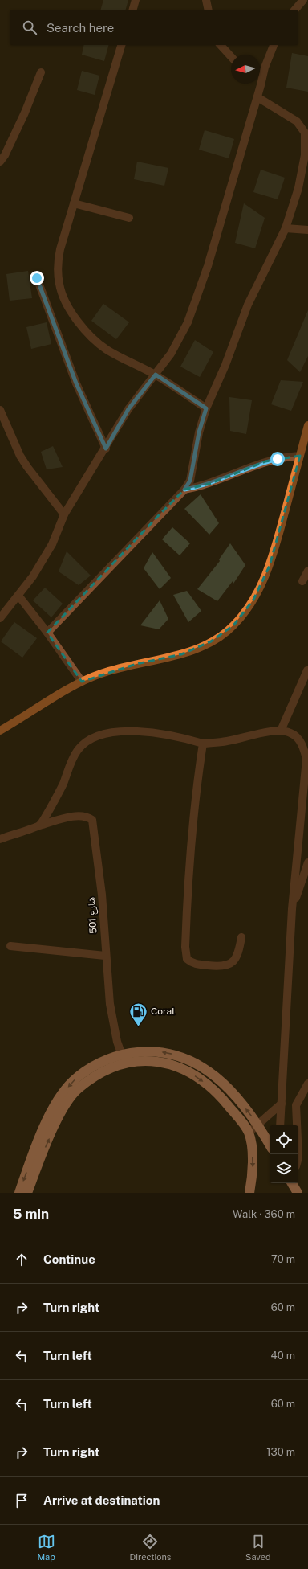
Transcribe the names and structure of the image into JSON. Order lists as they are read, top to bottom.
{
  "streets": {
    "street": ["شارع 501"]
  },
  "places": {
    "fuel station": ["Coral"]
  },
  "north": "left",
  "page": {
    "search": "Search here",
    "heading": ["5 min", "Walk · 360 m"],
    "list": [
      ["Continue", "70 m"],
      ["Turn right", "60 m"],
      ["Turn left", "40 m"],
      ["Turn left", "60 m"],
      ["Turn right", "130 m"],
      "Arrive at destination"
    ],
    "nav": ["Map", "Directions", "Saved"]
  }
}
